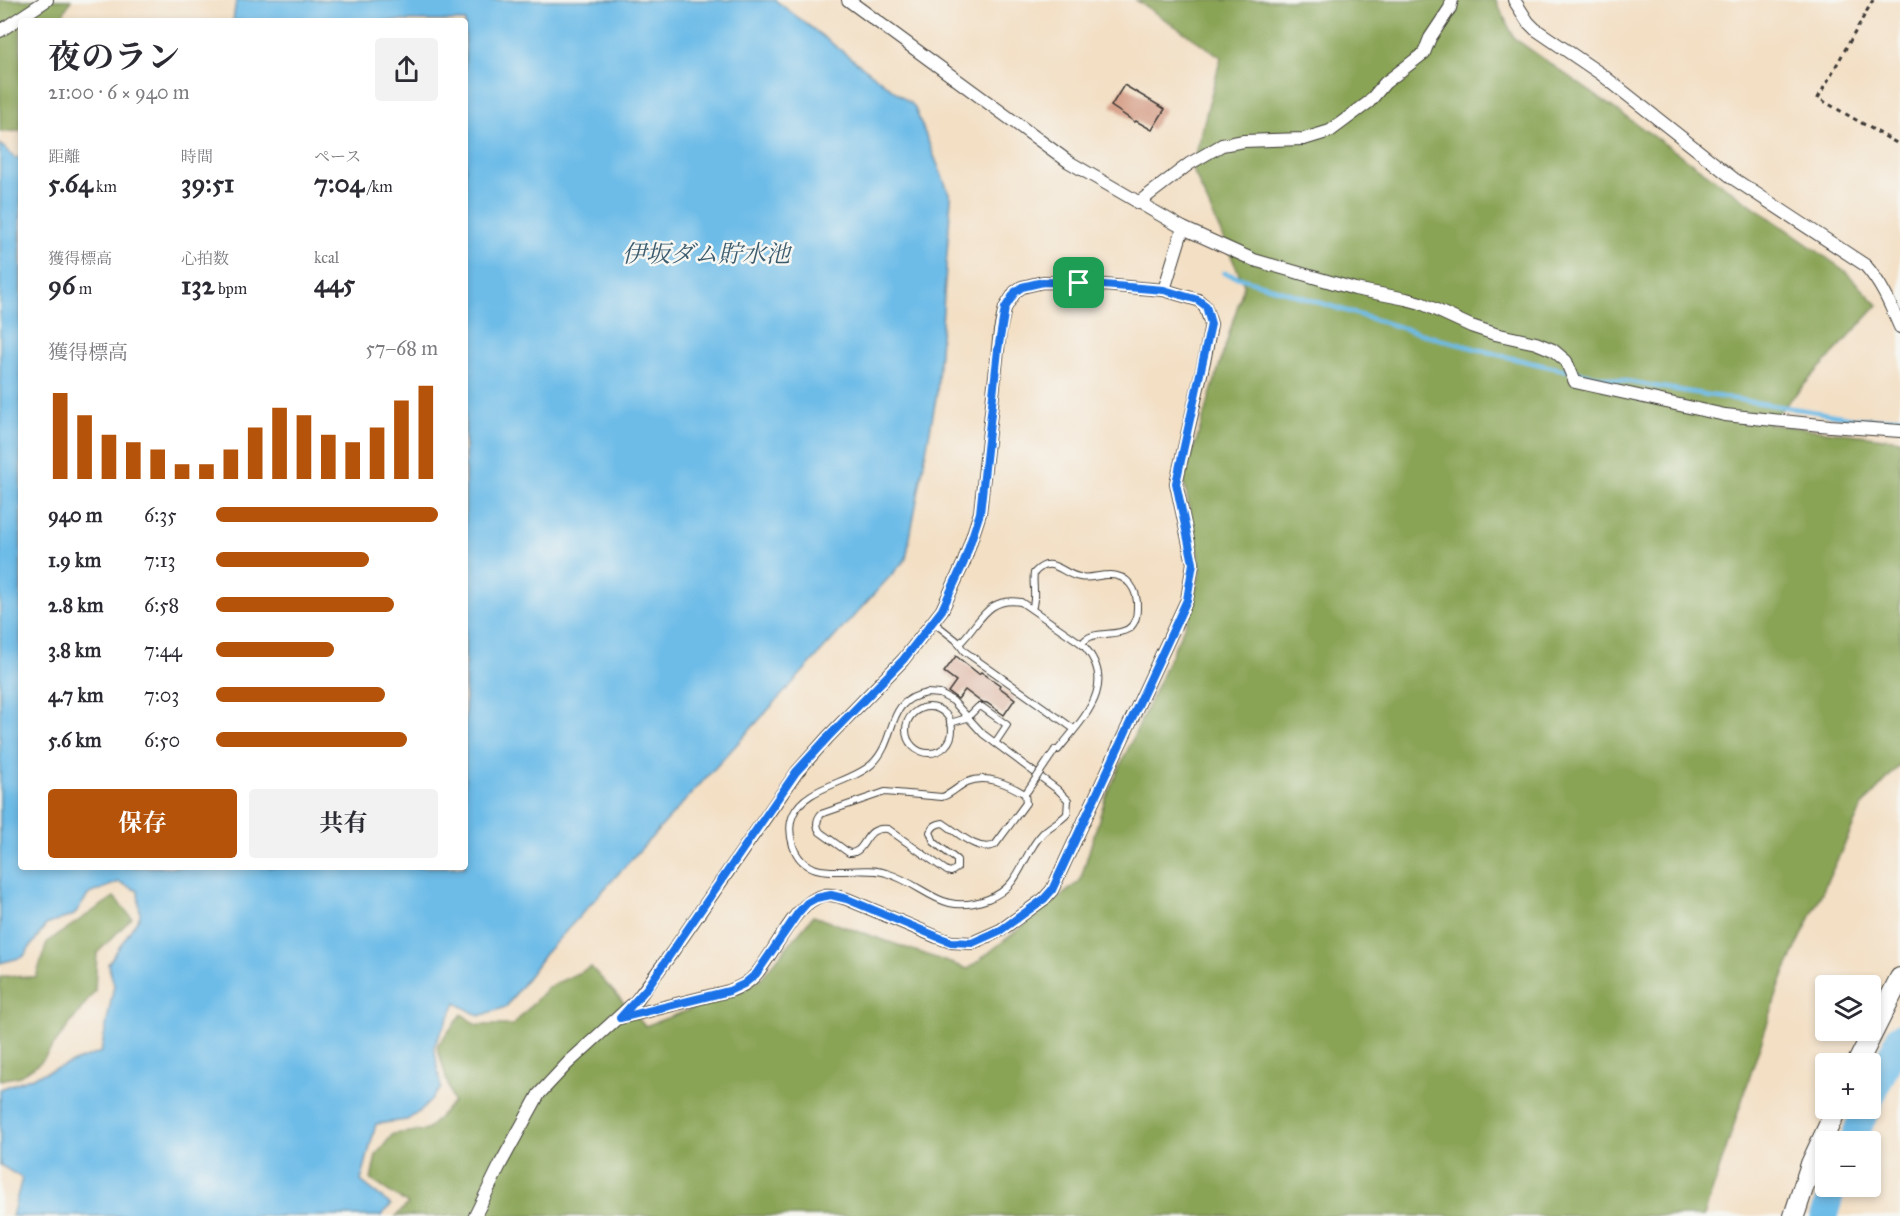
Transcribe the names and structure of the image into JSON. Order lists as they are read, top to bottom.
{
  "water": ["伊坂ダム貯水池"],
  "page": {
    "heading": ["夜のラン", "21:00 · 6 × 940 m"],
    "stats": [
      ["距離", "5.64 km"],
      ["時間", "39:51"],
      ["ペース", "7:04 /km"],
      ["獲得標高", "96 m"],
      ["心拍数", "132 bpm"],
      ["kcal", "445"]
    ],
    "chart": ["獲得標高", "57–68 m"],
    "list": [
      {
        "name": "940 m",
        "note": "6:35"
      },
      {
        "name": "1.9 km",
        "note": "7:13"
      },
      {
        "name": "2.8 km",
        "note": "6:58"
      },
      {
        "name": "3.8 km",
        "note": "7:44"
      },
      {
        "name": "4.7 km",
        "note": "7:03"
      },
      {
        "name": "5.6 km",
        "note": "6:50"
      }
    ],
    "buttons": ["保存", "共有"],
    "map_buttons": ["+", "−"]
  }
}
